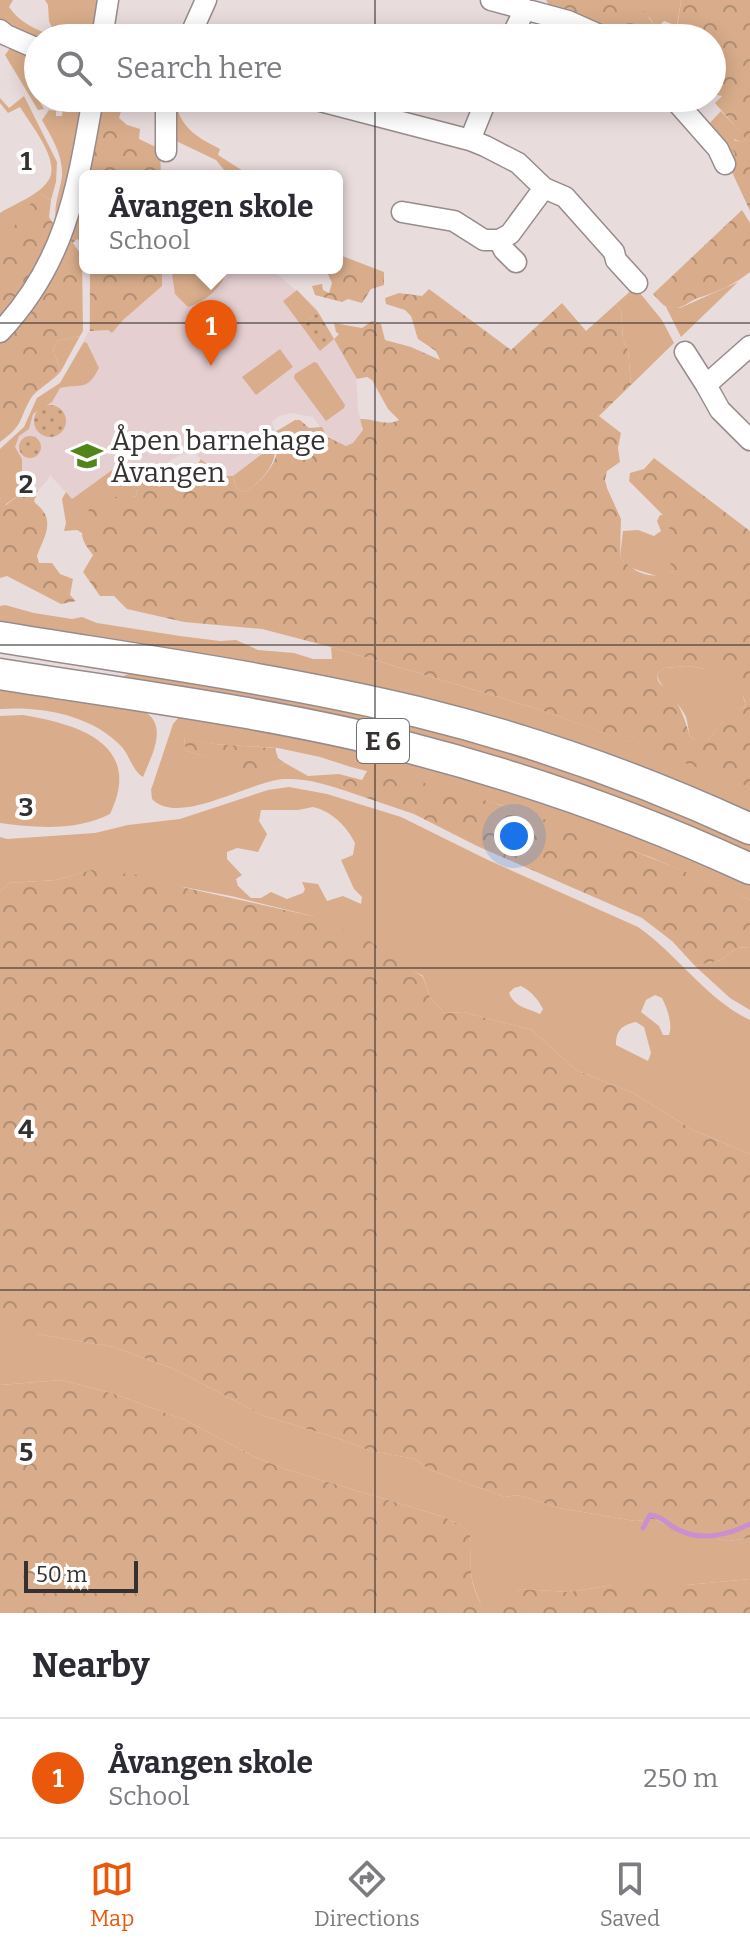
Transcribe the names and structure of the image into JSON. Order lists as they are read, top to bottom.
{
  "streets": {
    "highway": ["E 6"]
  },
  "places": {
    "school or university": ["Åpen barnehage Åvangen"]
  },
  "scale_bar": "50 m",
  "page": {
    "search": "Search here",
    "popup": ["Åvangen skole", "School"],
    "pins": "1",
    "scale": "50 m",
    "heading": "Nearby",
    "list": [
      {
        "mark": "1",
        "name": "Åvangen skole",
        "note": "School",
        "value": "250 m"
      }
    ],
    "nav": ["Map", "Directions", "Saved"]
  },
  "grid": {
    "rows": [
      "1",
      "2",
      "3",
      "4",
      "5"
    ]
  }
}
